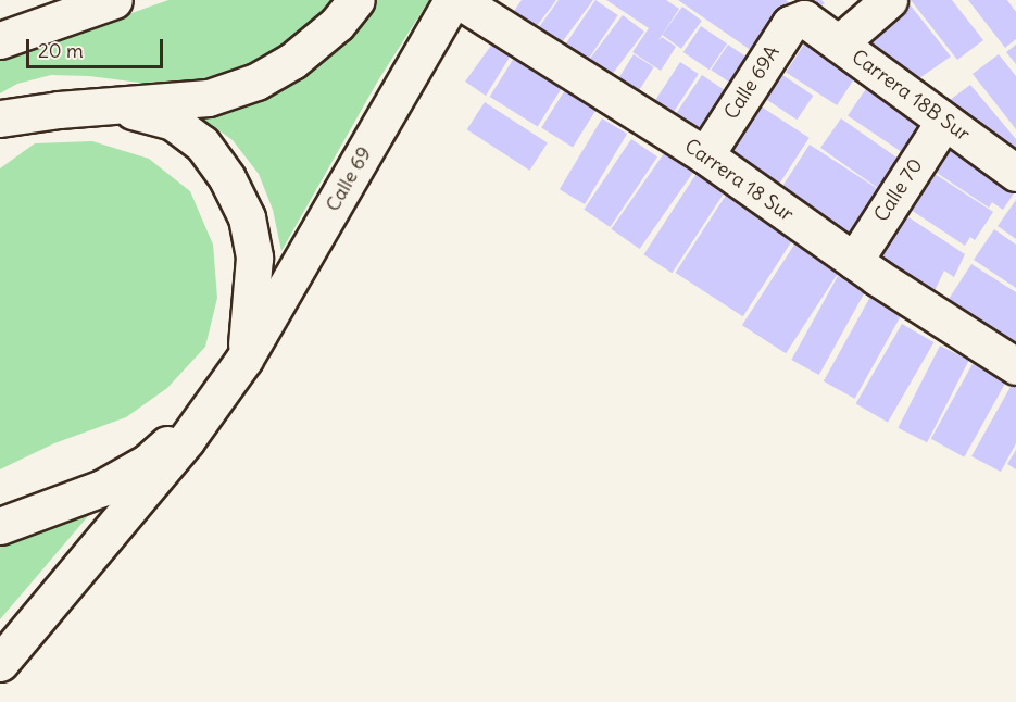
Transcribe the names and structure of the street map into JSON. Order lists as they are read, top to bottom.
{
  "streets": {
    "street": [
      "Calle 69A",
      "Carrera 18B Sur",
      "Calle 69",
      "Carrera 18 Sur",
      "Calle 70"
    ]
  },
  "crossings": [
    ["Calle 69A", "Carrera 18B Sur"],
    ["Calle 69A", "Carrera 18 Sur"],
    ["Carrera 18B Sur", "Calle 70"],
    ["Carrera 18 Sur", "Calle 70"]
  ],
  "scale_bar": "20 m"
}
